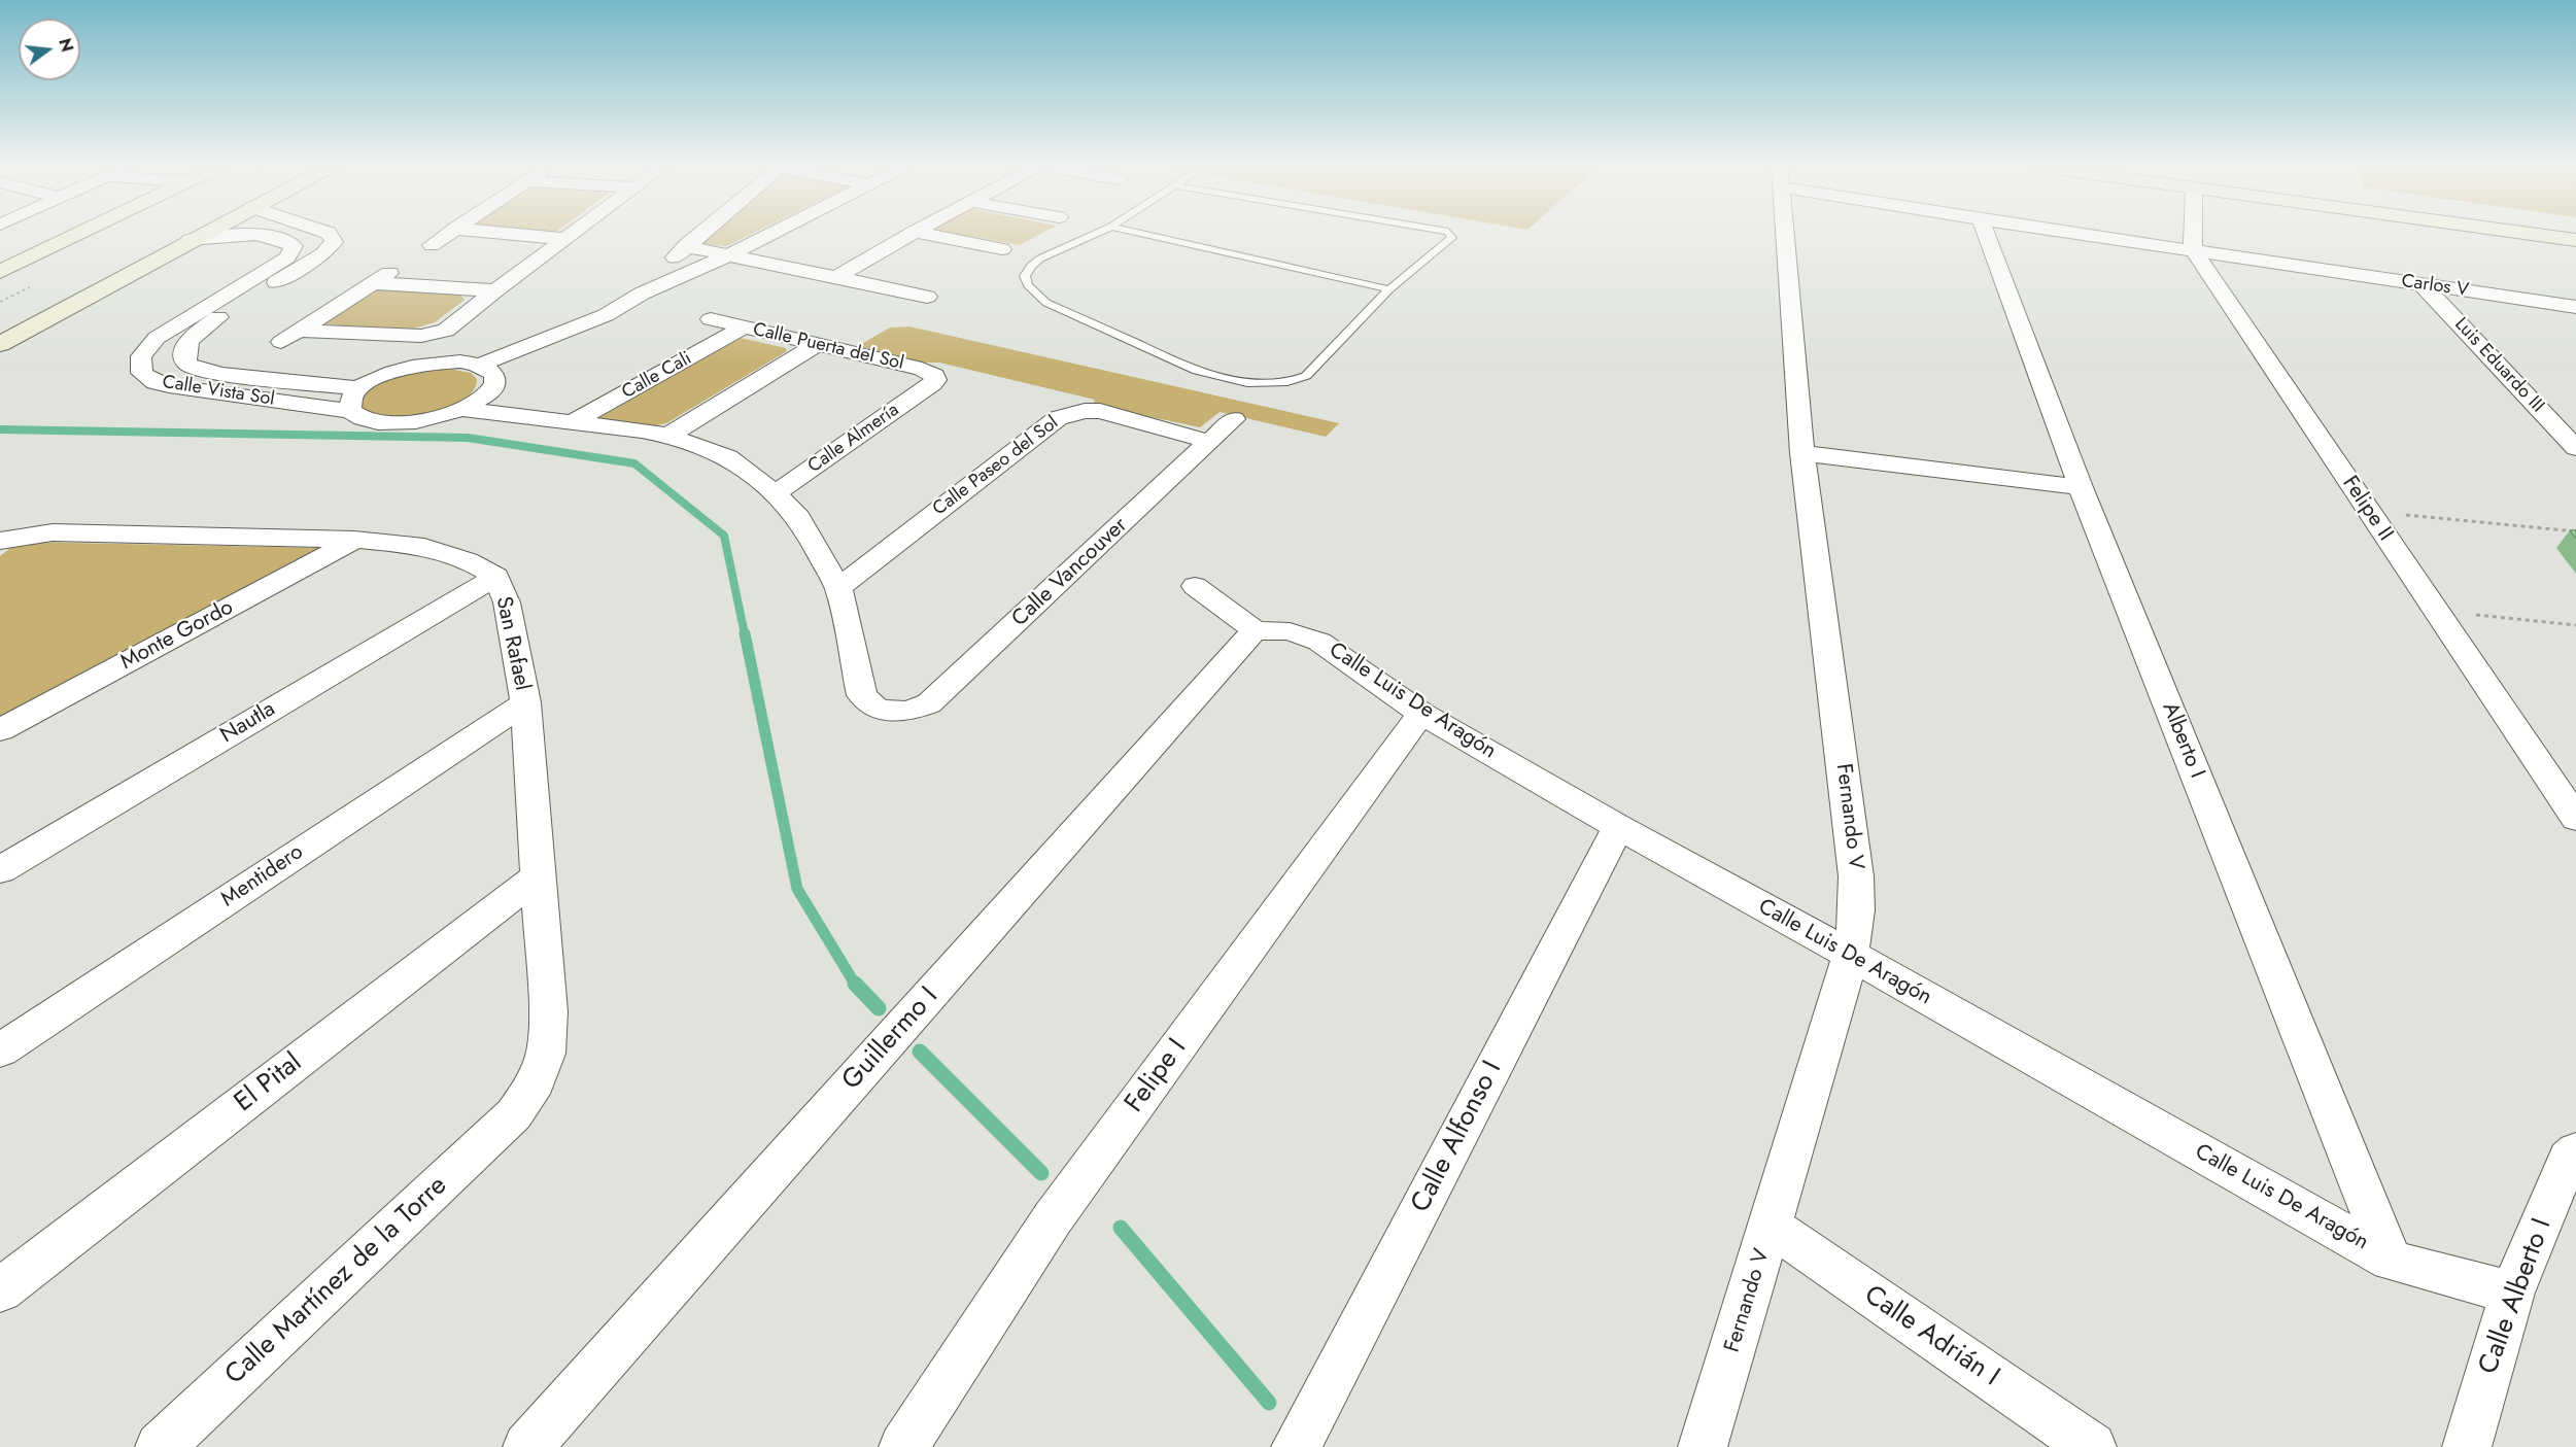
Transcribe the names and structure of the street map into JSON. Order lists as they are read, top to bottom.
{
  "streets": {
    "street": [
      "Carlos V",
      "Calle Puerta del Sol",
      "Luis Eduardo III",
      "Calle Cali",
      "Calle Vista Sol",
      "Calle Almería",
      "Calle Paseo del Sol",
      "Felipe II",
      "Calle Vancouver",
      "Monte Gordo",
      "San Rafael",
      "Calle Luis De Aragón",
      "Nautla",
      "Alberto I",
      "Fernando V",
      "Mentidero",
      "Guillermo I",
      "Felipe I",
      "El Pital",
      "Calle Alfonso I",
      "Calle Martínez de la Torre",
      "Calle Alberto I",
      "Calle Adrián I"
    ]
  },
  "crossings": [
    ["Carlos V", "Luis Eduardo III"],
    ["Carlos V", "Felipe II"],
    ["Calle Puerta del Sol", "Calle Cali"],
    ["Calle Puerta del Sol", "Calle Almería"],
    ["Calle Paseo del Sol", "Calle Vancouver"],
    ["Monte Gordo", "San Rafael"],
    ["San Rafael", "Nautla"],
    ["San Rafael", "Mentidero"],
    ["San Rafael", "El Pital"],
    ["San Rafael", "Calle Martínez de la Torre"],
    ["Calle Luis De Aragón", "Alberto I"],
    ["Calle Luis De Aragón", "Fernando V"],
    ["Calle Luis De Aragón", "Guillermo I"],
    ["Calle Luis De Aragón", "Felipe I"],
    ["Calle Luis De Aragón", "Calle Alfonso I"],
    ["Calle Luis De Aragón", "Calle Alberto I"],
    ["Fernando V", "Calle Adrián I"]
  ],
  "north": "right"
}
